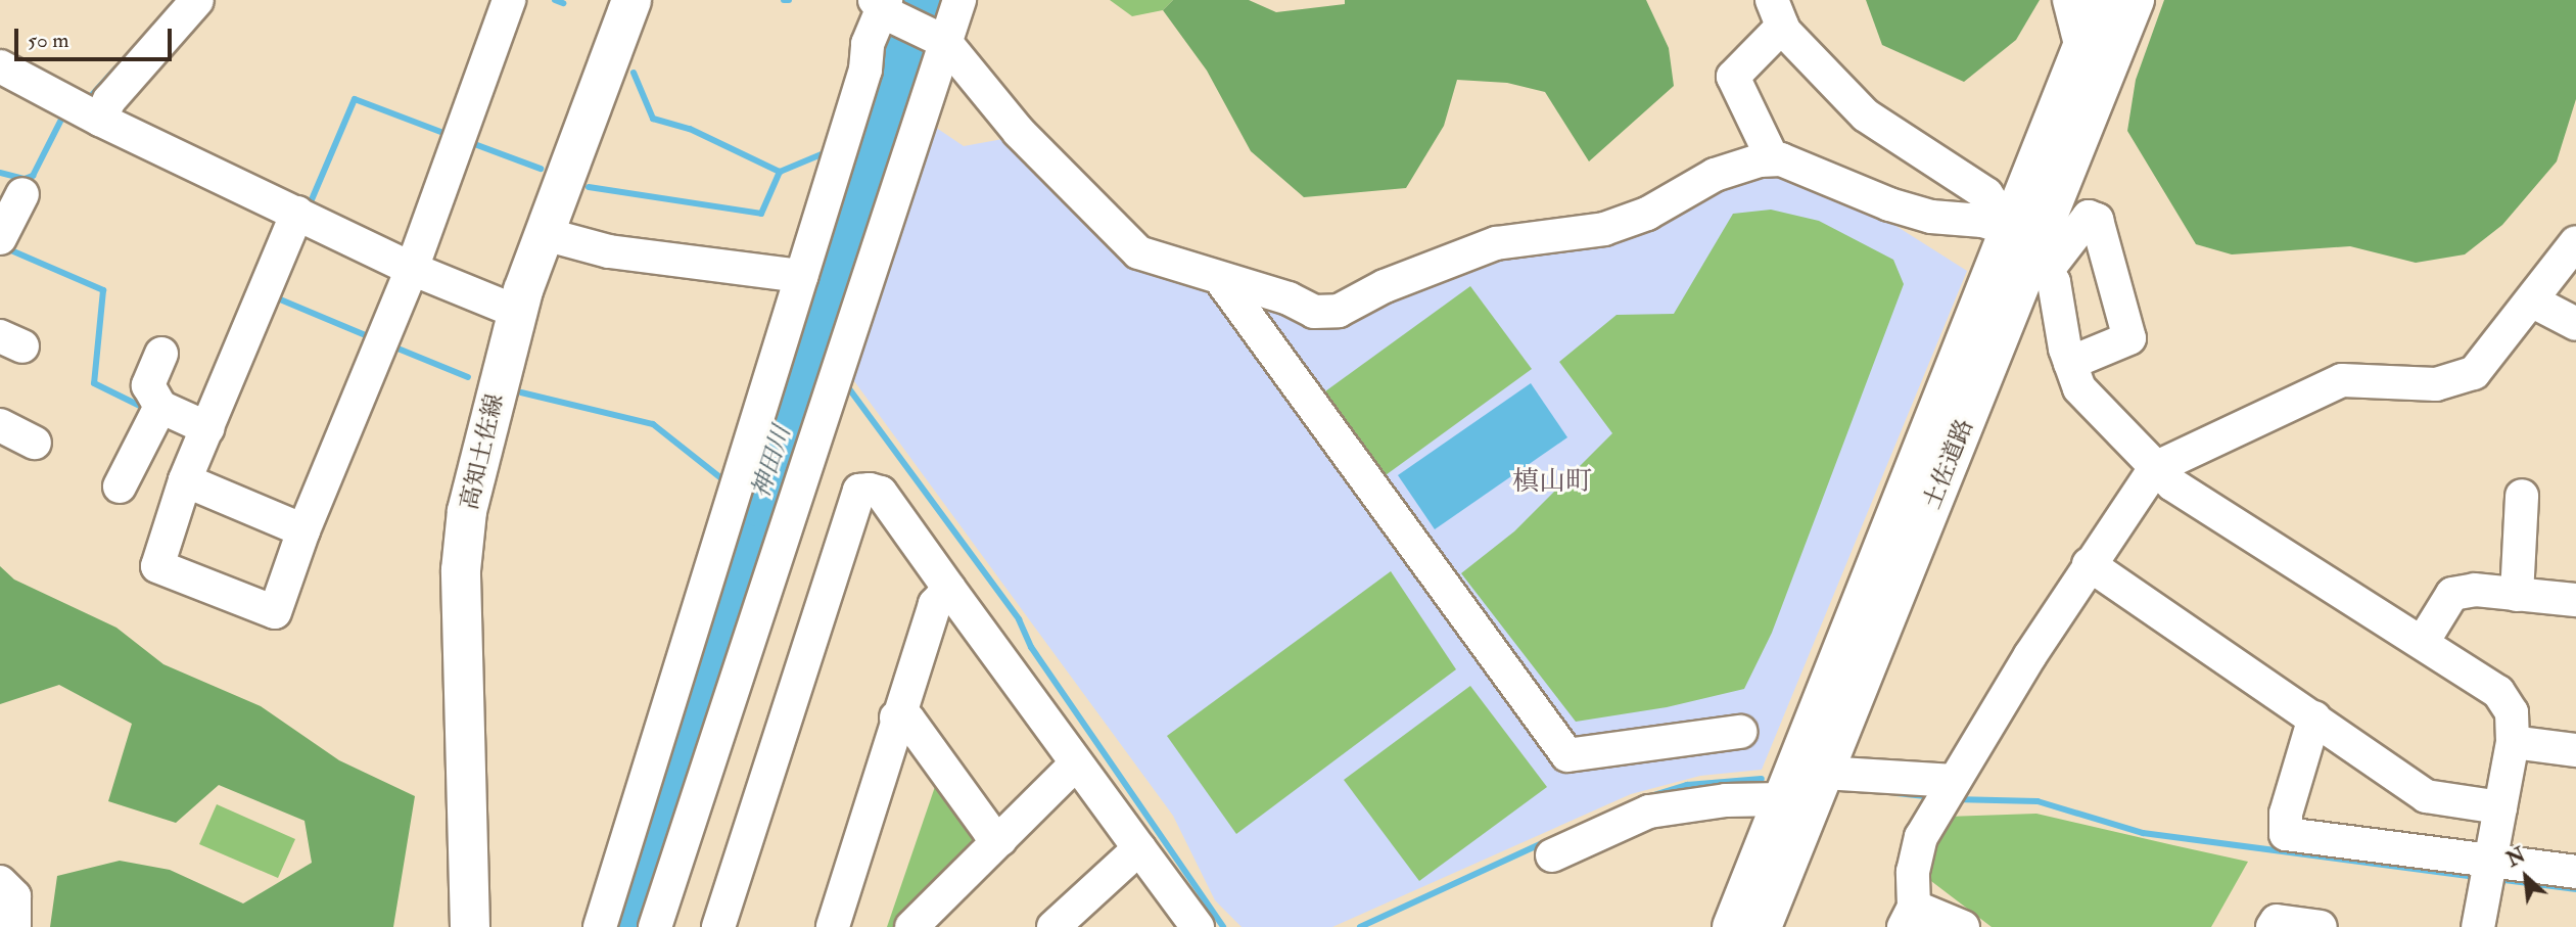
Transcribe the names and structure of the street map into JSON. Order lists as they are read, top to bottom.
{
  "streets": {
    "main road": ["高知土佐線", "土佐道路"]
  },
  "districts": ["槙山町"],
  "water": ["神田川"],
  "scale_bar": "50 m",
  "north": "top left"
}
